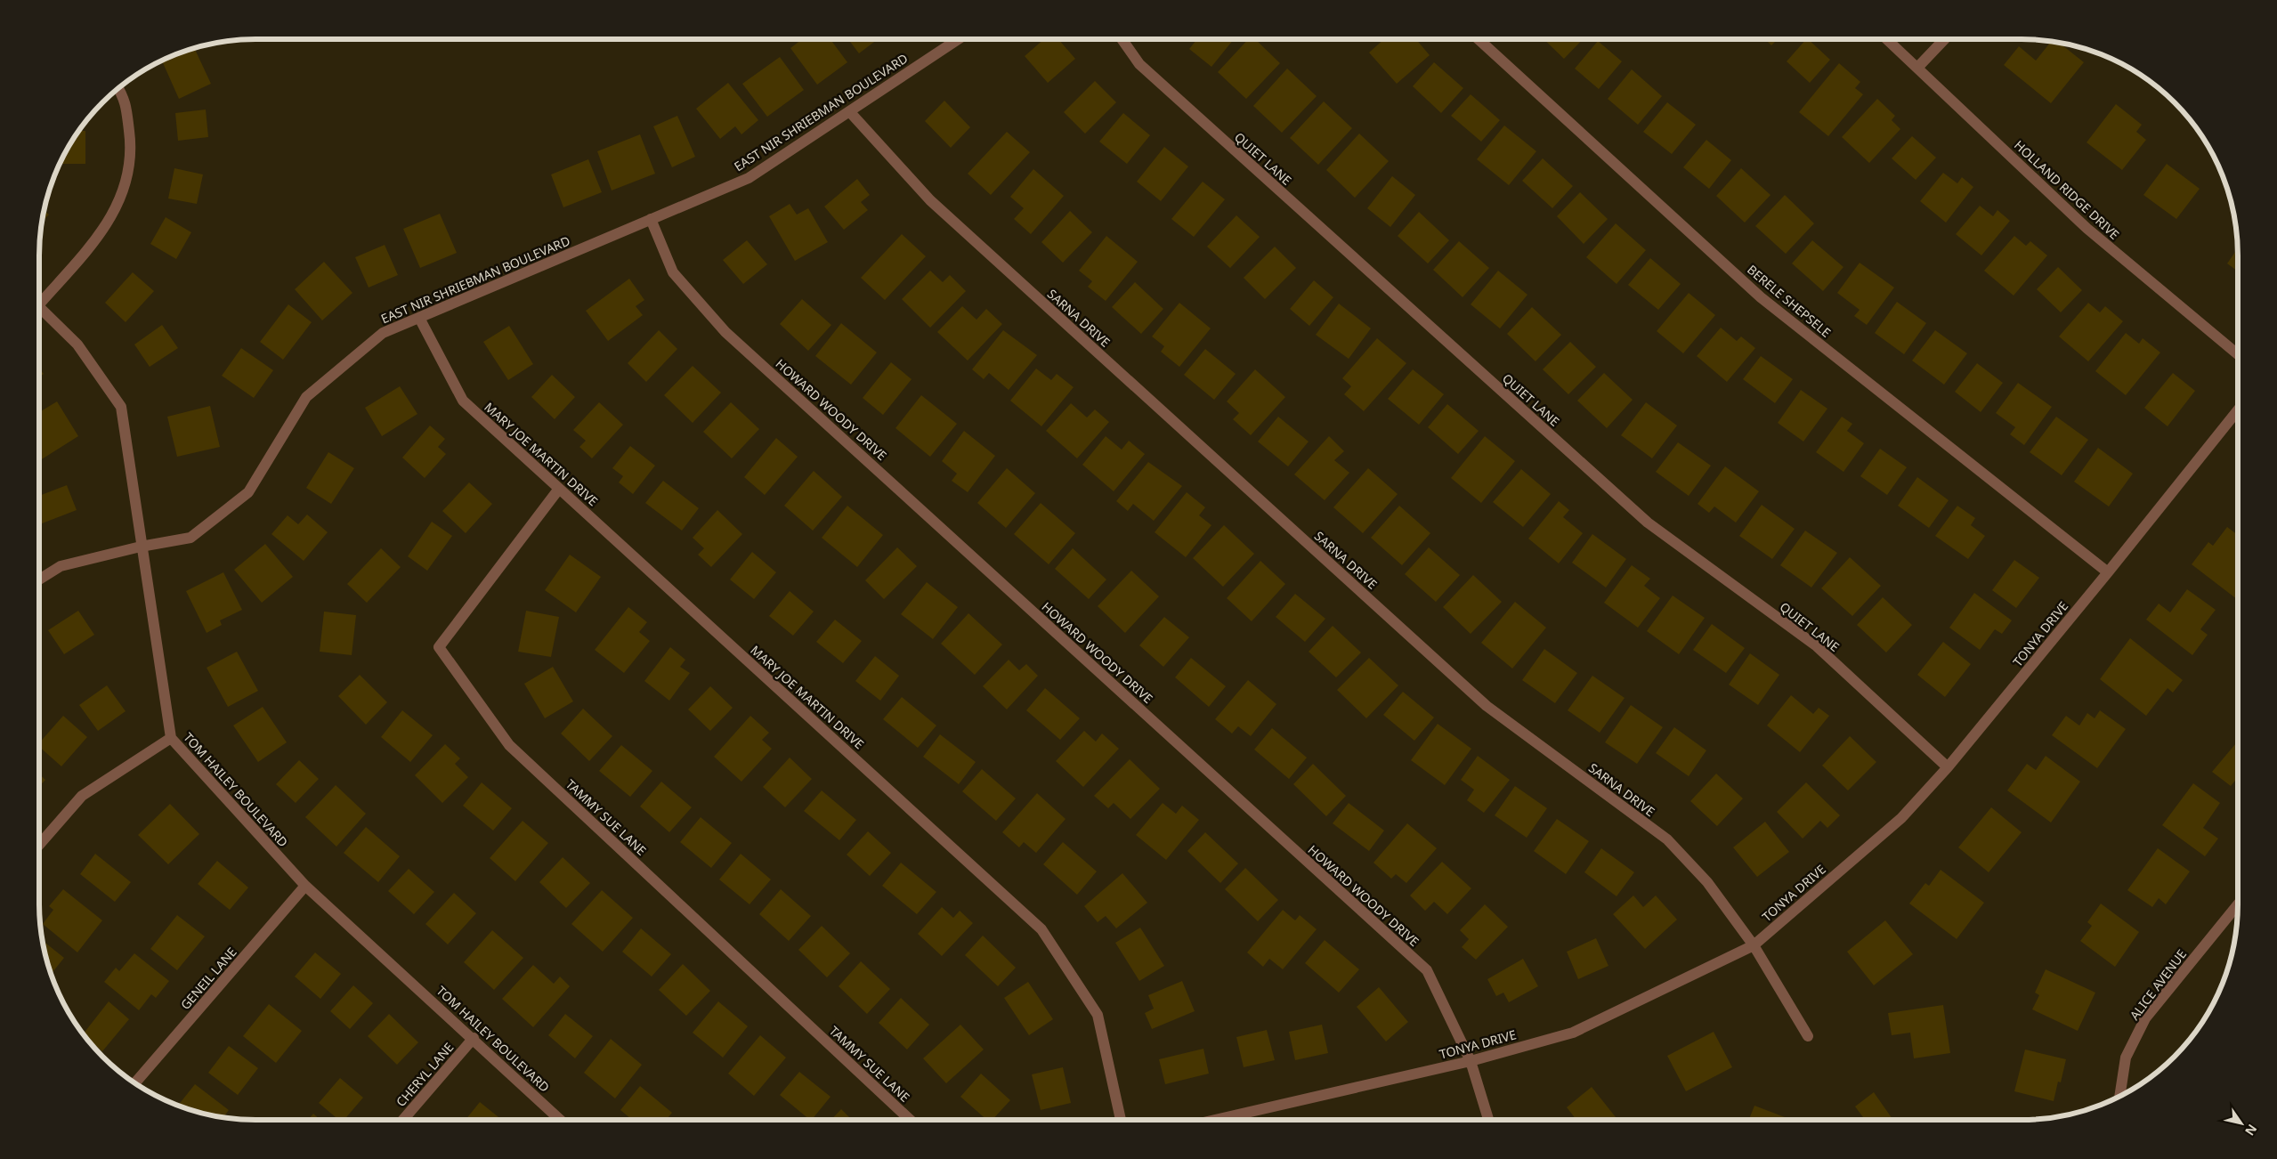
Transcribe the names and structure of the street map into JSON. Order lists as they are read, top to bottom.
{
  "streets": {
    "street": [
      "EAST NIR SHRIEBMAN BOULEVARD",
      "QUIET LANE",
      "HOLLAND RIDGE DRIVE",
      "BERELE SHEPSELE",
      "SARNA DRIVE",
      "HOWARD WOODY DRIVE",
      "MARY JOE MARTIN DRIVE",
      "TONYA DRIVE",
      "TOM HAILEY BOULEVARD",
      "TAMMY SUE LANE",
      "GENEIL LANE",
      "ALICE AVENUE",
      "CHERYL LANE"
    ]
  },
  "crossings": [
    ["EAST NIR SHRIEBMAN BOULEVARD", "SARNA DRIVE"],
    ["EAST NIR SHRIEBMAN BOULEVARD", "HOWARD WOODY DRIVE"],
    ["EAST NIR SHRIEBMAN BOULEVARD", "MARY JOE MARTIN DRIVE"],
    ["EAST NIR SHRIEBMAN BOULEVARD", "TOM HAILEY BOULEVARD"],
    ["QUIET LANE", "TONYA DRIVE"],
    ["BERELE SHEPSELE", "TONYA DRIVE"],
    ["SARNA DRIVE", "TONYA DRIVE"],
    ["HOWARD WOODY DRIVE", "TONYA DRIVE"],
    ["MARY JOE MARTIN DRIVE", "TAMMY SUE LANE"],
    ["TOM HAILEY BOULEVARD", "GENEIL LANE"],
    ["TOM HAILEY BOULEVARD", "CHERYL LANE"]
  ],
  "north": "bottom right"
}
